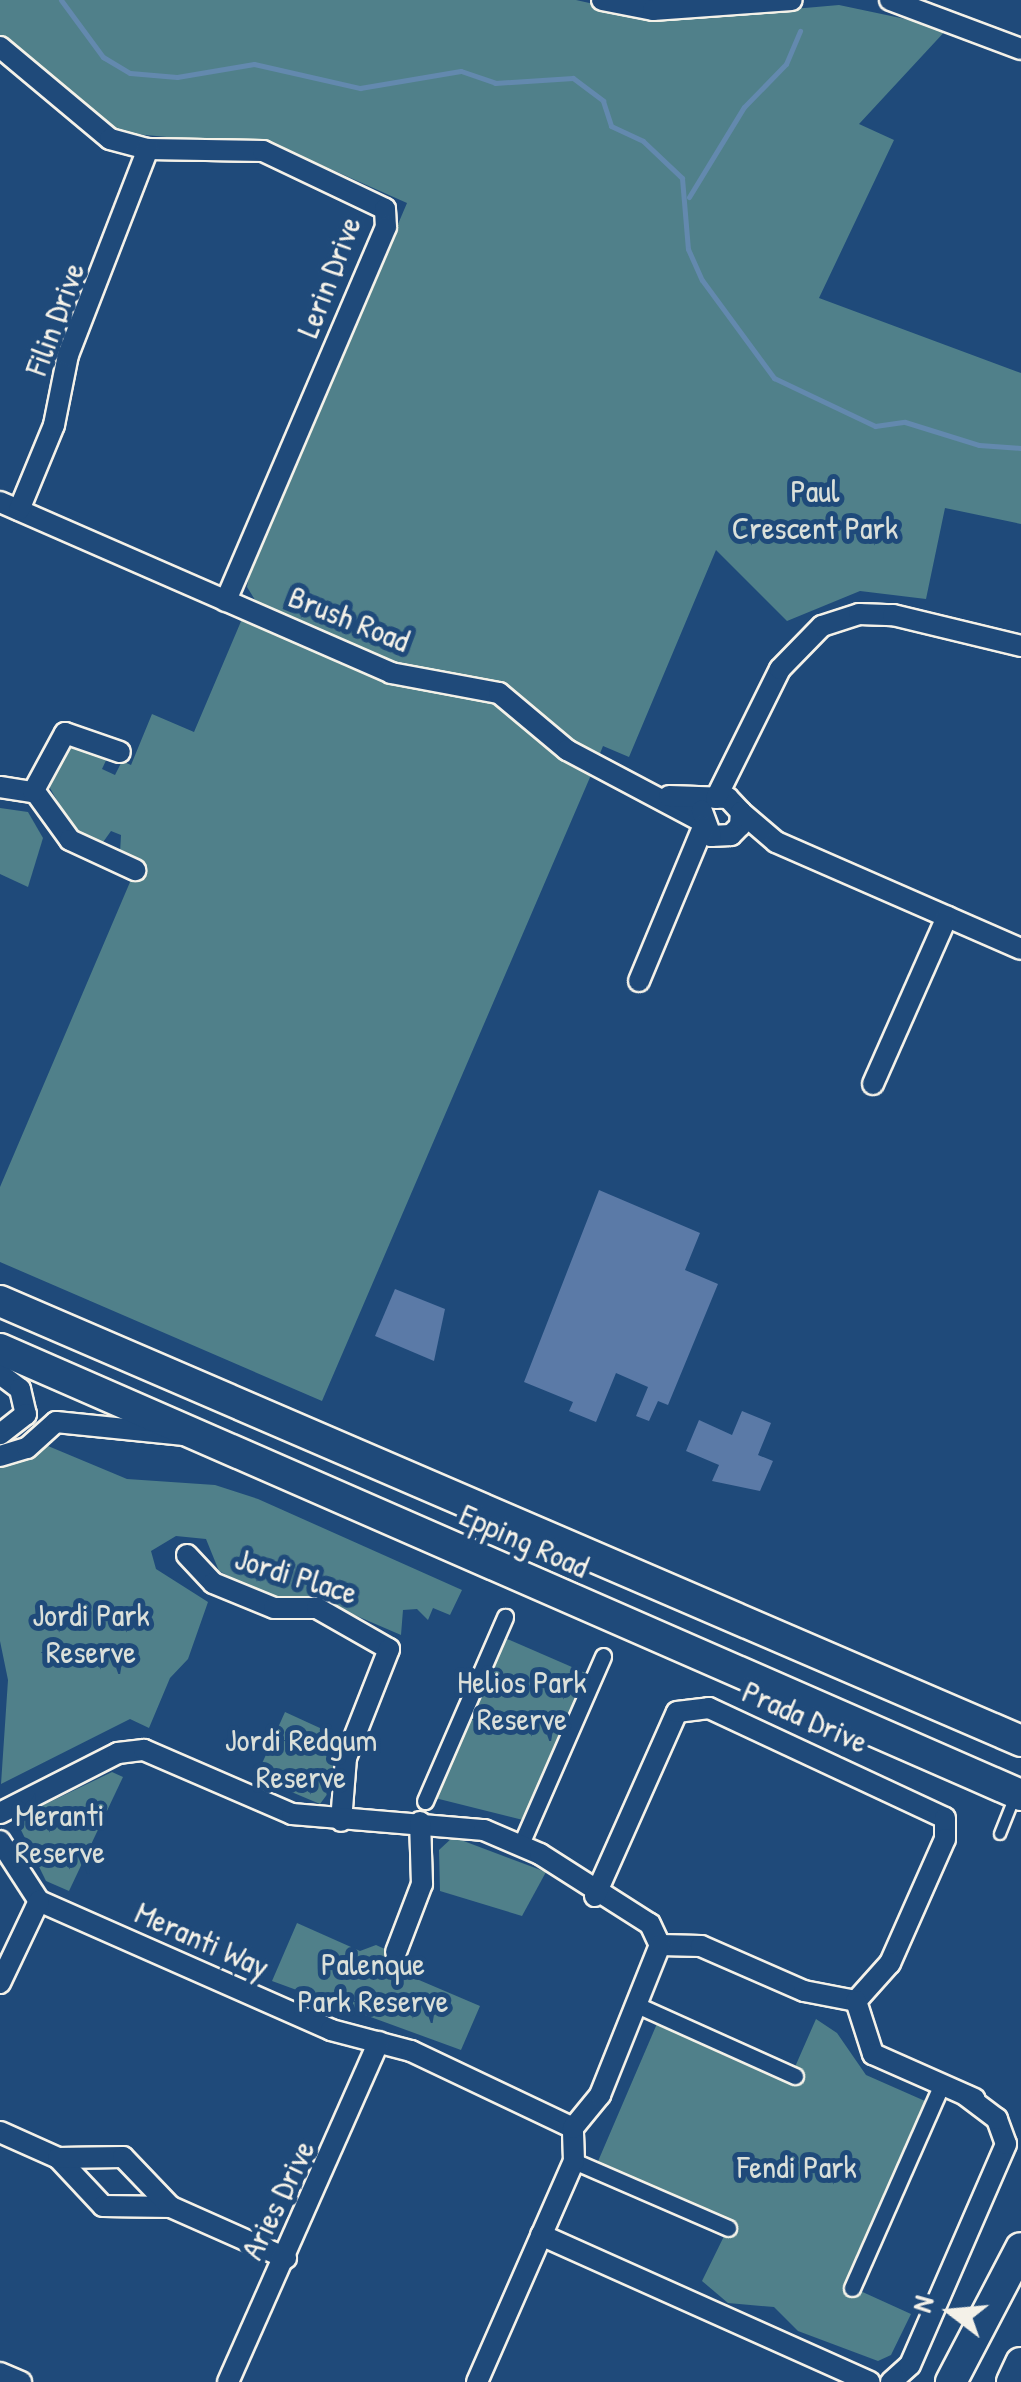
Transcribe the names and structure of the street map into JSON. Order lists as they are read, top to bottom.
{
  "streets": {
    "main road": ["Epping Road"],
    "street": [
      "Lerin Drive",
      "Filin Drive",
      "Brush Road",
      "Jordi Place",
      "Prada Drive",
      "Meranti Way",
      "Aries Drive"
    ]
  },
  "crossings": [
    ["Lerin Drive", "Filin Drive"],
    ["Lerin Drive", "Brush Road"],
    ["Filin Drive", "Brush Road"],
    ["Meranti Way", "Aries Drive"]
  ],
  "parks": [
    "Paul Crescent Park",
    "Jordi Park Reserve",
    "Helios Park Reserve",
    "Jordi Redgum Reserve",
    "Meranti Reserve",
    "Palenque Park Reserve",
    "Fendi Park"
  ],
  "north": "left"
}
